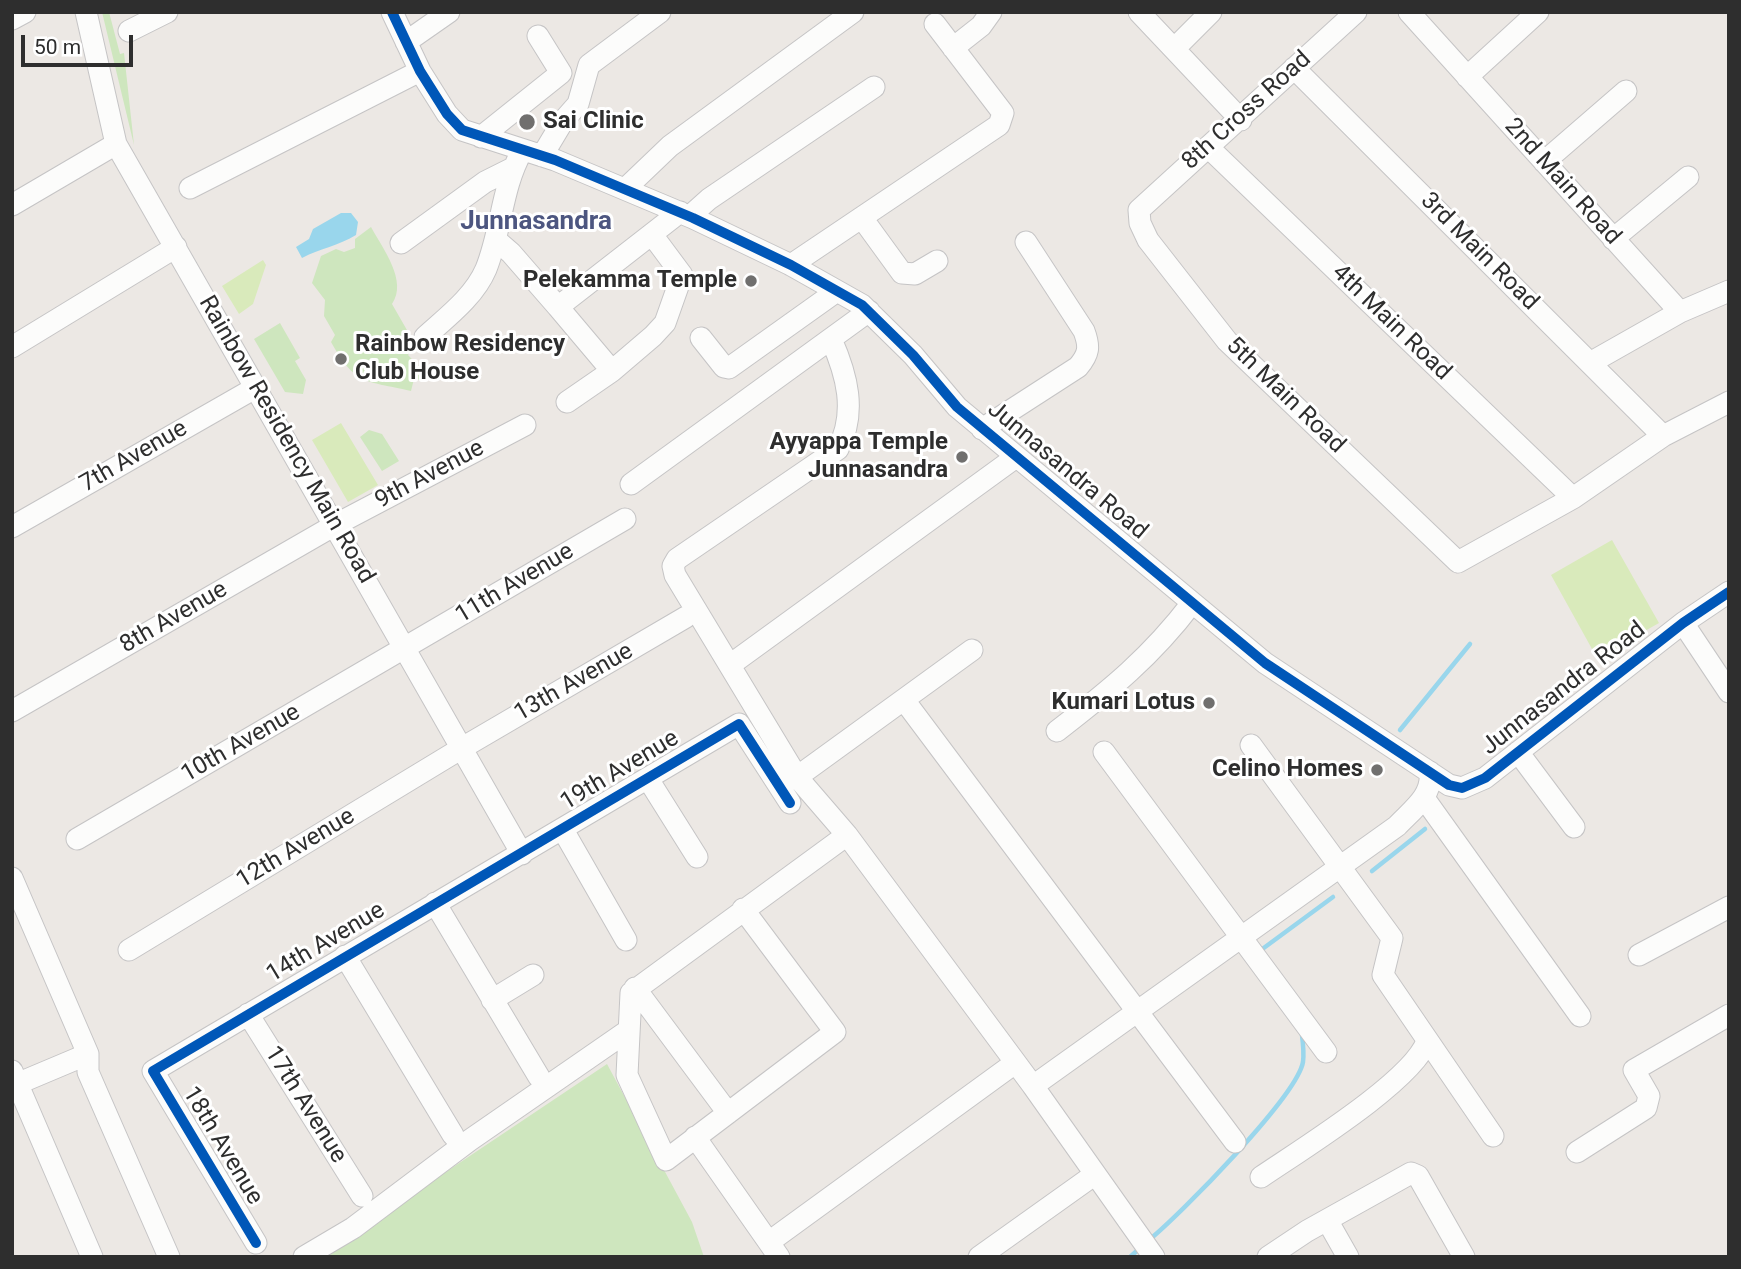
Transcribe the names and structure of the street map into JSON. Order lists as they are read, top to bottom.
{
  "streets": {
    "street": [
      "8th Cross Road",
      "2nd Main Road",
      "3rd Main Road",
      "4th Main Road",
      "5th Main Road",
      "Rainbow Residency Main Road",
      "7th Avenue",
      "Junnasandra Road",
      "9th Avenue",
      "11th Avenue",
      "8th Avenue",
      "13th Avenue",
      "10th Avenue",
      "19th Avenue",
      "12th Avenue",
      "14th Avenue",
      "17th Avenue",
      "18th Avenue"
    ]
  },
  "crossings": [
    ["8th Cross Road", "3rd Main Road"],
    ["8th Cross Road", "4th Main Road"],
    ["8th Cross Road", "5th Main Road"],
    ["4th Main Road", "5th Main Road"],
    ["Rainbow Residency Main Road", "7th Avenue"],
    ["Rainbow Residency Main Road", "9th Avenue"],
    ["Rainbow Residency Main Road", "11th Avenue"],
    ["Rainbow Residency Main Road", "8th Avenue"],
    ["Rainbow Residency Main Road", "13th Avenue"],
    ["Rainbow Residency Main Road", "10th Avenue"],
    ["Rainbow Residency Main Road", "19th Avenue"],
    ["Rainbow Residency Main Road", "12th Avenue"],
    ["Rainbow Residency Main Road", "14th Avenue"],
    ["9th Avenue", "8th Avenue"],
    ["11th Avenue", "10th Avenue"],
    ["13th Avenue", "12th Avenue"],
    ["19th Avenue", "14th Avenue"],
    ["14th Avenue", "17th Avenue"],
    ["14th Avenue", "18th Avenue"]
  ],
  "districts": ["Junnasandra"],
  "places": [
    "Sai Clinic",
    "Pelekamma Temple",
    "Rainbow Residency Club House",
    "Ayyappa Temple Junnasandra",
    "Kumari Lotus",
    "Celino Homes"
  ],
  "scale_bar": "50 m"
}
